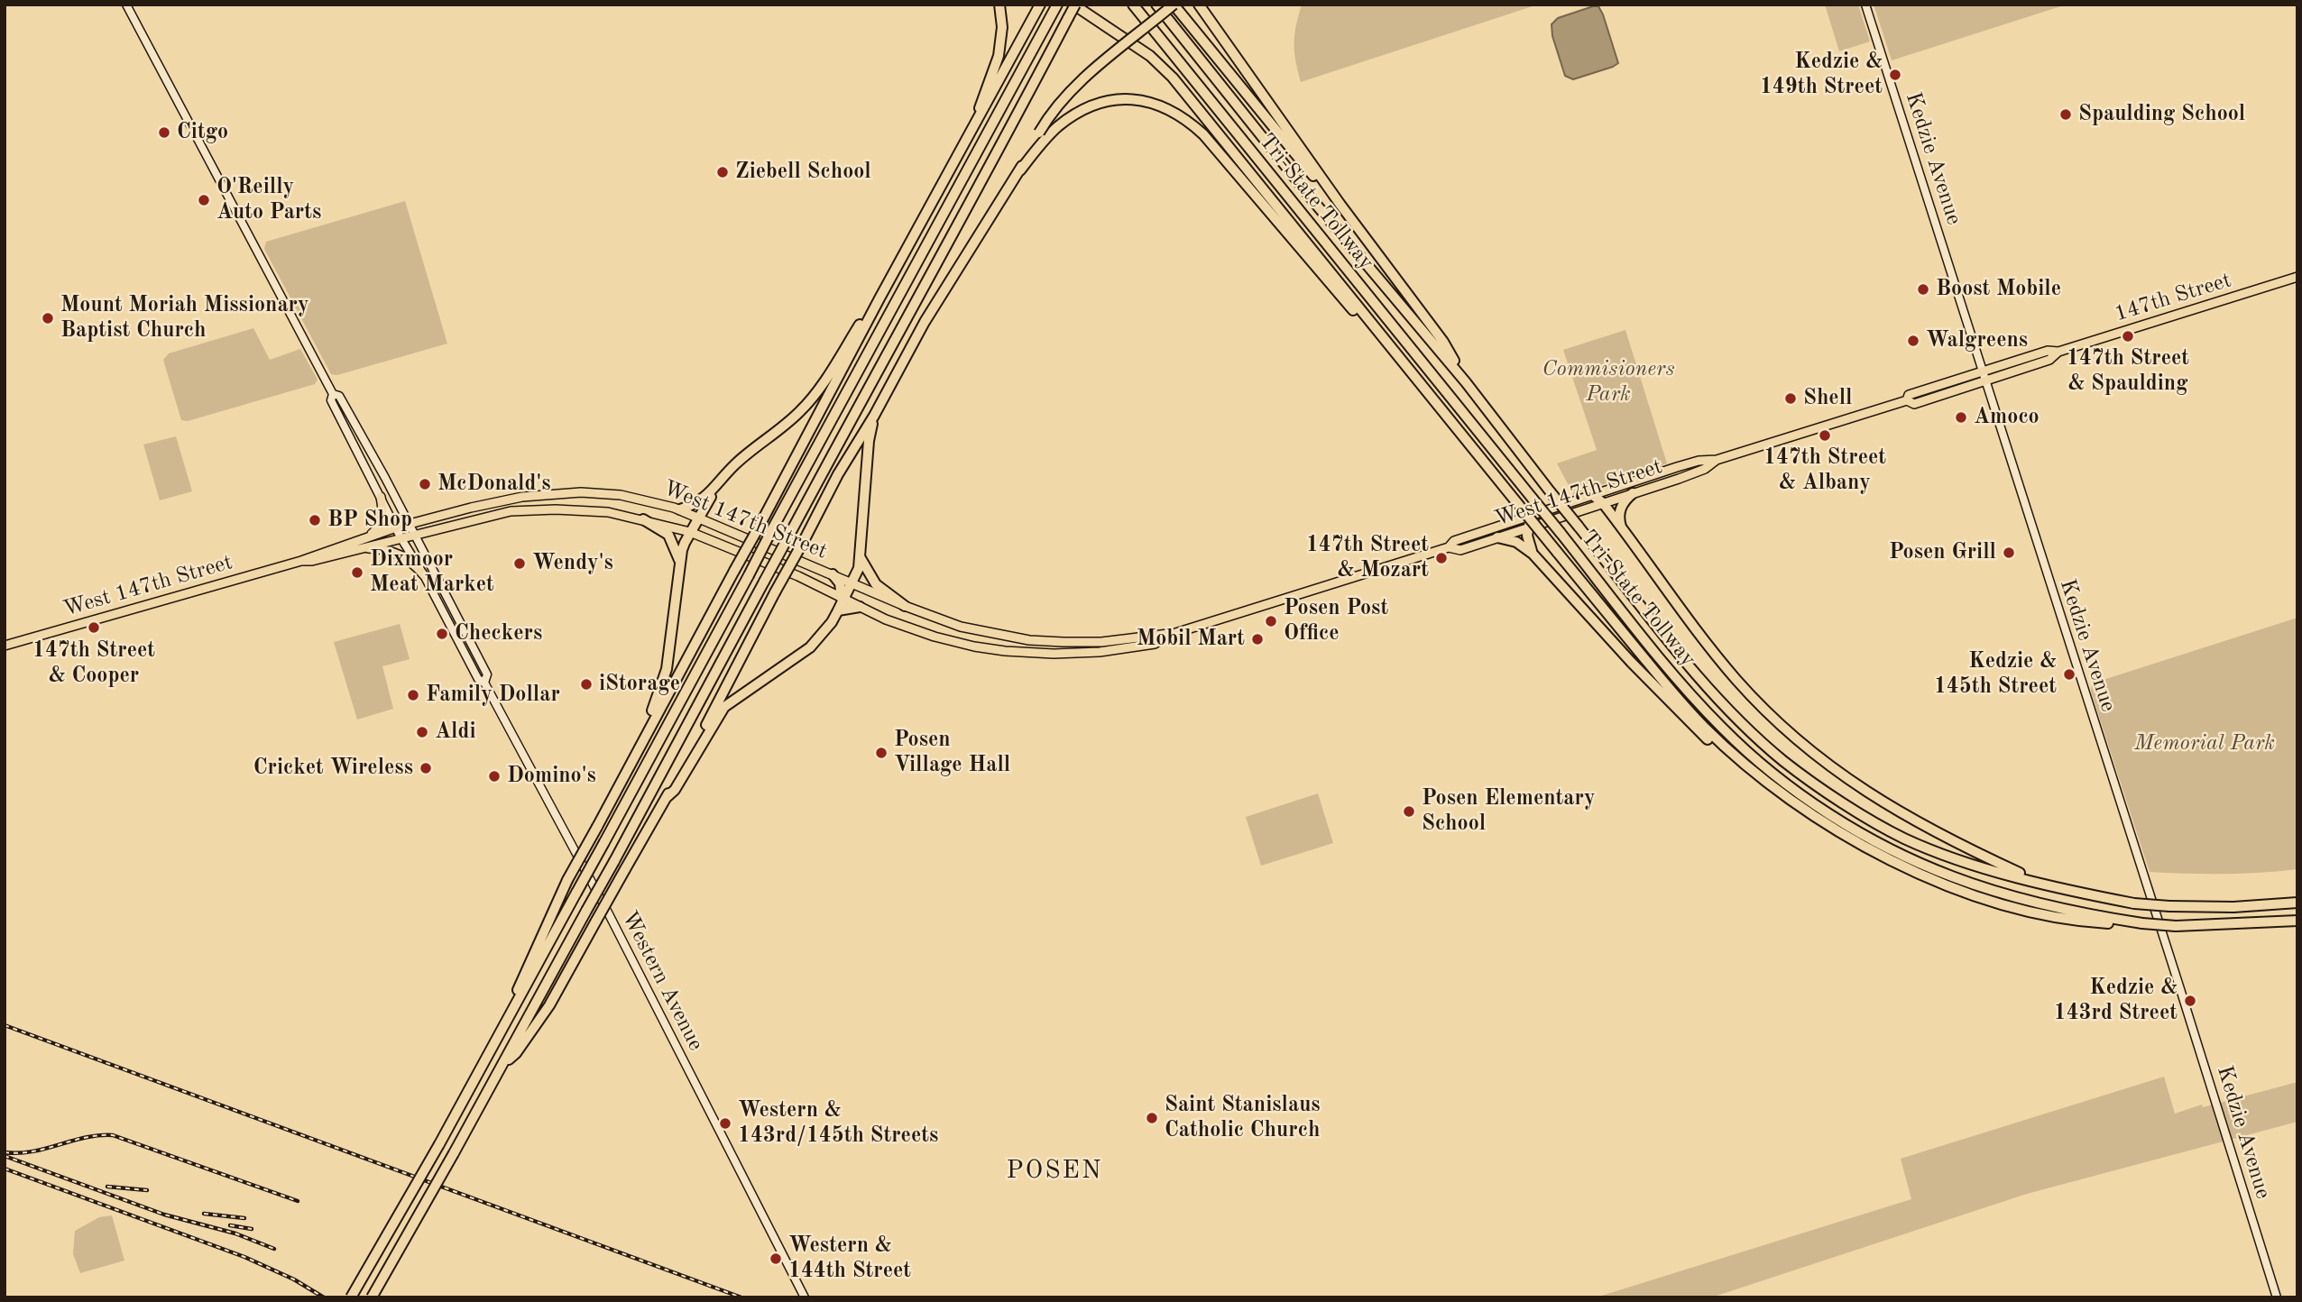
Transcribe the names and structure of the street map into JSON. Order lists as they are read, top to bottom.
{
  "streets": {
    "highway": ["Tri-State Tollway"],
    "main road": [
      "Kedzie Avenue",
      "147th Street",
      "West 147th Street",
      "Western Avenue"
    ]
  },
  "crossings": [
    ["Kedzie Avenue", "147th Street"],
    ["Kedzie Avenue", "West 147th Street"],
    ["147th Street", "West 147th Street"],
    ["West 147th Street", "Western Avenue"]
  ],
  "districts": ["POSEN"],
  "parks": ["Commisioners Park", "Memorial Park"],
  "places": [
    "Kedzie & 149th Street",
    "Spaulding School",
    "Citgo",
    "Ziebell School",
    "O'Reilly Auto Parts",
    "Boost Mobile",
    "Mount Moriah Missionary Baptist Church",
    "147th Street & Spaulding",
    "Walgreens",
    "Shell",
    "Amoco",
    "147th Street & Albany",
    "McDonald's",
    "BP Shop",
    "Posen Grill",
    "147th Street & Mozart",
    "Wendy's",
    "Dixmoor Meat Market",
    "Posen Post Office",
    "147th Street & Cooper",
    "Checkers",
    "Mobil Mart",
    "Kedzie & 145th Street",
    "iStorage",
    "Family Dollar",
    "Aldi",
    "Posen Village Hall",
    "Cricket Wireless",
    "Domino's",
    "Posen Elementary School",
    "Kedzie & 143rd Street",
    "Saint Stanislaus Catholic Church",
    "Western & 143rd/145th Streets",
    "Western & 144th Street"
  ]
}
